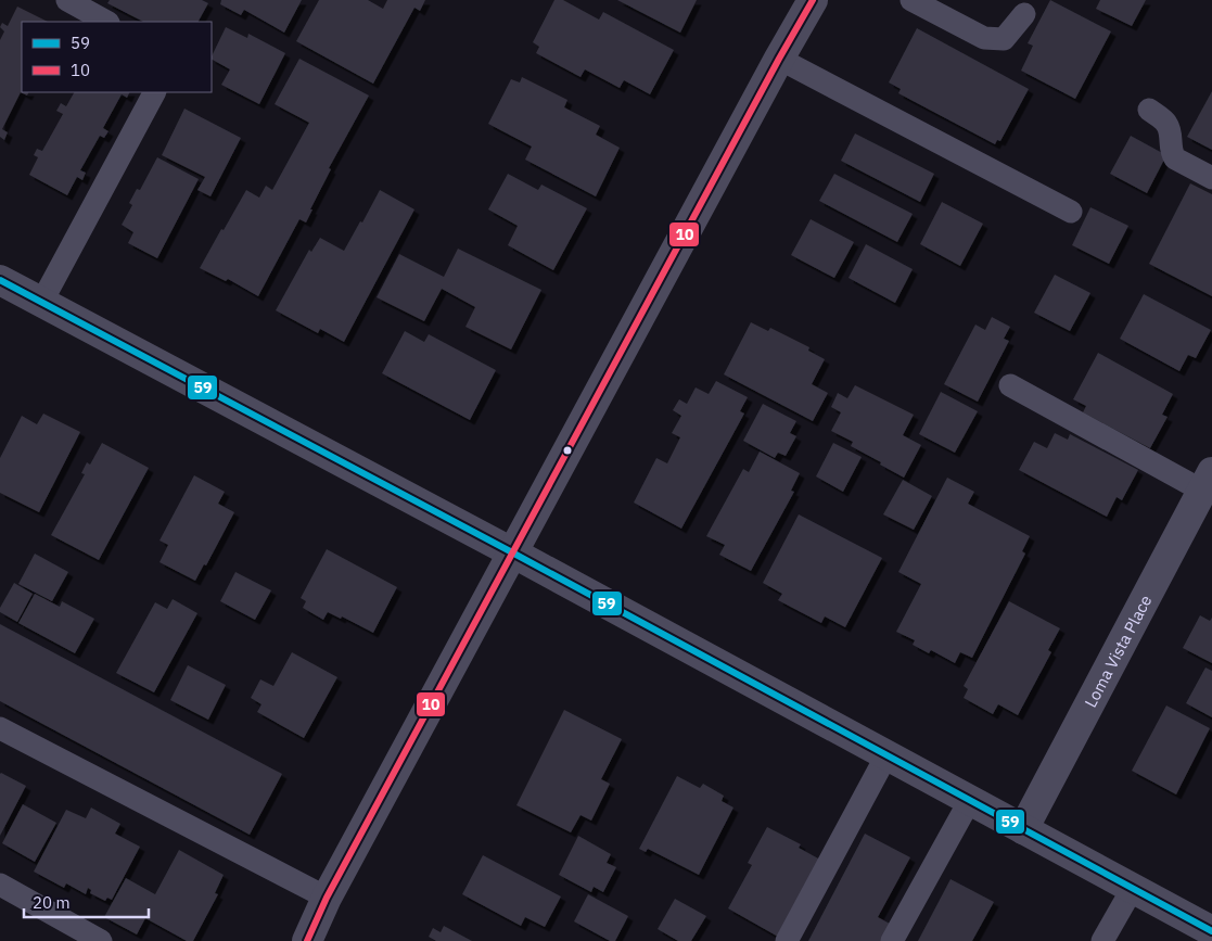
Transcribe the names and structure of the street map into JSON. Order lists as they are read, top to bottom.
{
  "streets": {
    "street": ["Loma Vista Place"]
  },
  "lines": ["transit line 10", "transit line 59"],
  "legend": ["59", "10"],
  "scale_bar": "20 m"
}
